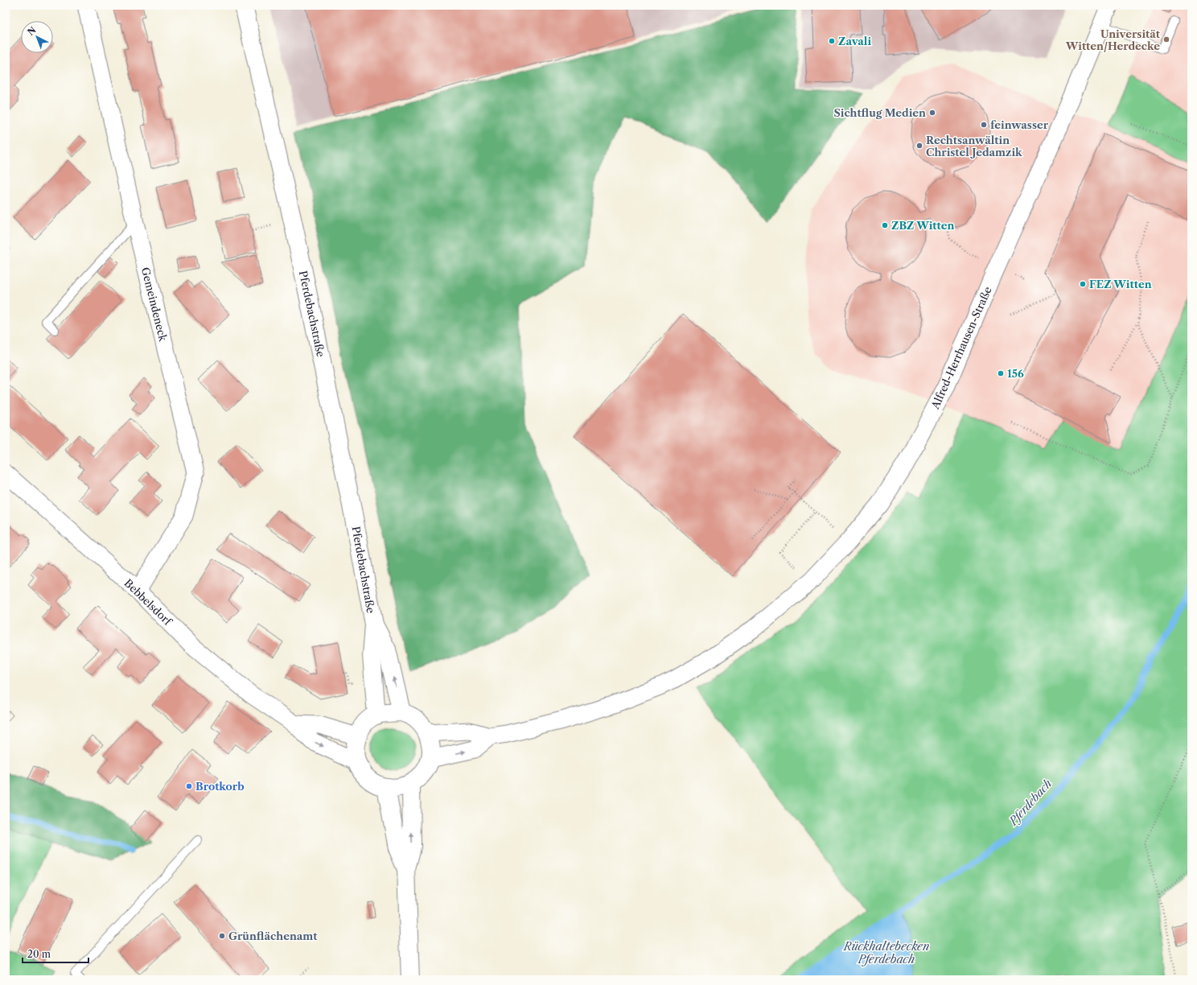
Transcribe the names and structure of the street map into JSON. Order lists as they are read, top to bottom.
{
  "streets": {
    "main road": ["Pferdebachstraße"],
    "street": ["Gemeindeneck", "Alfred-Herrhausen-Straße", "Bebbelsdorf"]
  },
  "crossings": [
    ["Gemeindeneck", "Bebbelsdorf"],
    ["Pferdebachstraße", "Alfred-Herrhausen-Straße"],
    ["Pferdebachstraße", "Bebbelsdorf"],
    ["Alfred-Herrhausen-Straße", "Bebbelsdorf"]
  ],
  "water": ["Pferdebach", "Rückhaltebecken Pferdebach"],
  "places": [
    "Universität Witten/Herdecke",
    "Zavali",
    "Sichtflug Medien",
    "feinwasser",
    "Rechtsanwältin Christel Jedamzik",
    "ZBZ Witten",
    "FEZ Witten",
    "156",
    "Brotkorb",
    "Grünflächenamt"
  ],
  "scale_bar": "20 m",
  "north": "top left"
}
